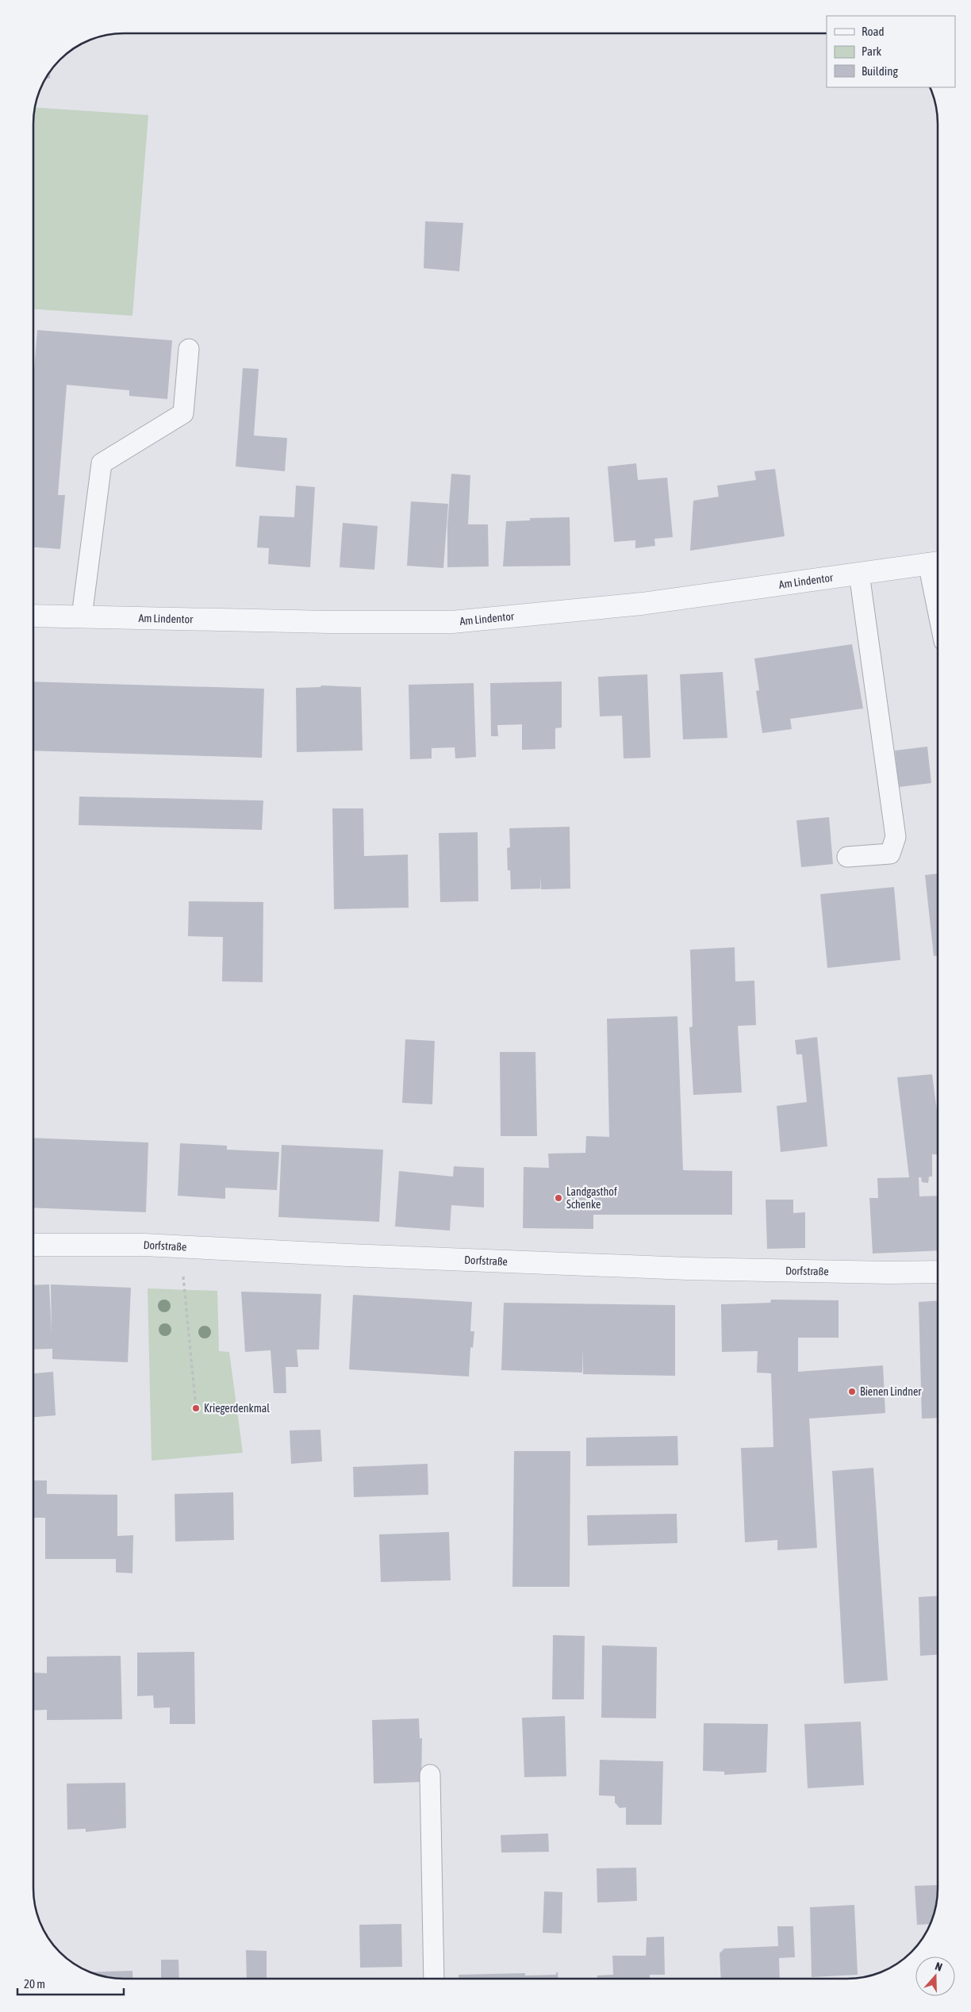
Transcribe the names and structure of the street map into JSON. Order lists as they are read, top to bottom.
{
  "streets": {
    "street": ["Am Lindentor", "Dorfstraße"]
  },
  "places": ["Landgasthof Schenke", "Bienen Lindner", "Kriegerdenkmal"],
  "legend": ["Road", "Park", "Building"],
  "scale_bar": "20 m",
  "north": "top"
}
